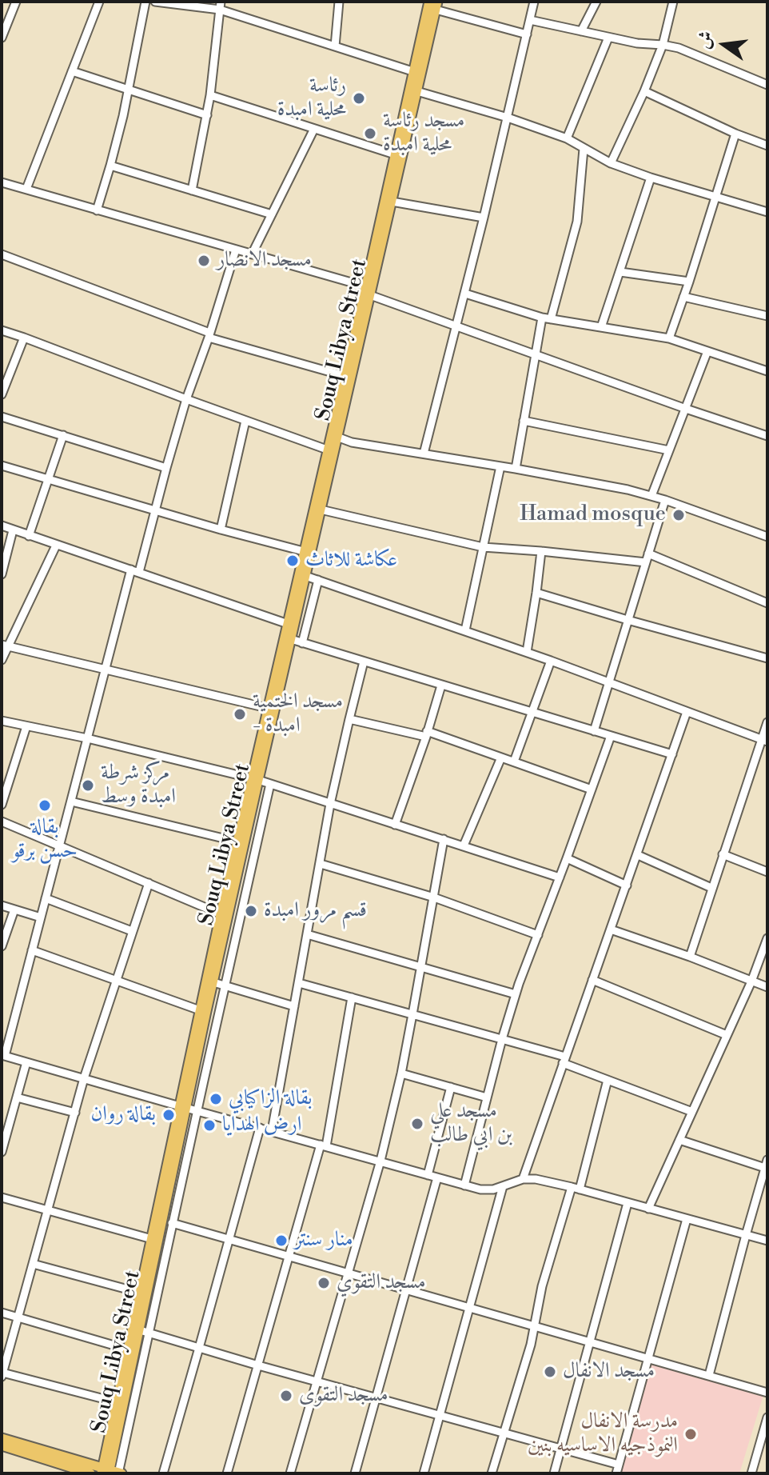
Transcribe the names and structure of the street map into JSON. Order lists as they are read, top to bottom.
{
  "streets": {
    "main road": ["Souq Libya Street"]
  },
  "places": [
    "رئاسة محلية امبدة",
    "مسجد رئاسة محلية امبدة",
    "مسجد الانصار",
    "Hamad mosque",
    "عكاشة للاثاث",
    "مسجد الختمية - امبدة",
    "مركز شرطة امبدة وسط",
    "بقالة حسن برقو",
    "قسم مرور امبدة",
    "بقالة الزاكيابي",
    "بقالة روان",
    "مسجد علي بن ابي طالب",
    "ارض الهدايا",
    "منار سنتر",
    "مسجد التقوي",
    "مسجد الانفال",
    "مسجد التقوى",
    "مدرسة الانفال النموذجيه الاساسيه بنين"
  ],
  "north": "left"
}
